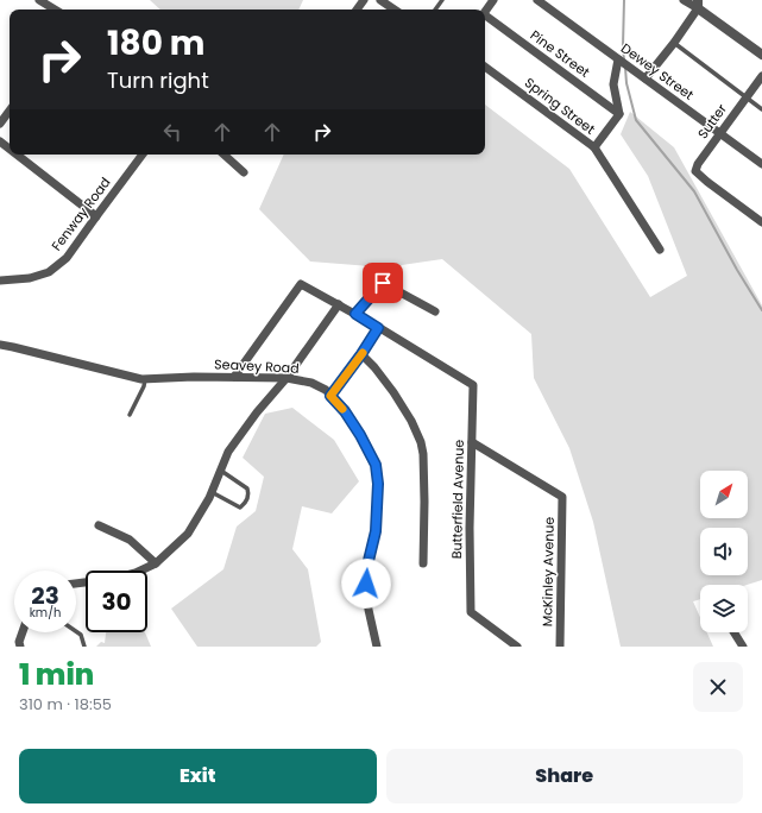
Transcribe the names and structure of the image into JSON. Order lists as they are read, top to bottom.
{
  "streets": {
    "street": [
      "Pine Street",
      "Dewey Street",
      "Spring Street",
      "Sutter",
      "Fenway Road",
      "Seavey Road",
      "Butterfield Avenue",
      "McKinley Avenue"
    ]
  },
  "crossings": [
    ["Dewey Street", "Sutter"],
    ["Butterfield Avenue", "McKinley Avenue"]
  ],
  "north": "top right",
  "page": {
    "turn": ["180 m", "Turn right"],
    "speed": "23 km/h",
    "limit": "30",
    "heading": ["1 min", "310 m · 18:55"],
    "buttons": ["Exit", "Share"]
  }
}
